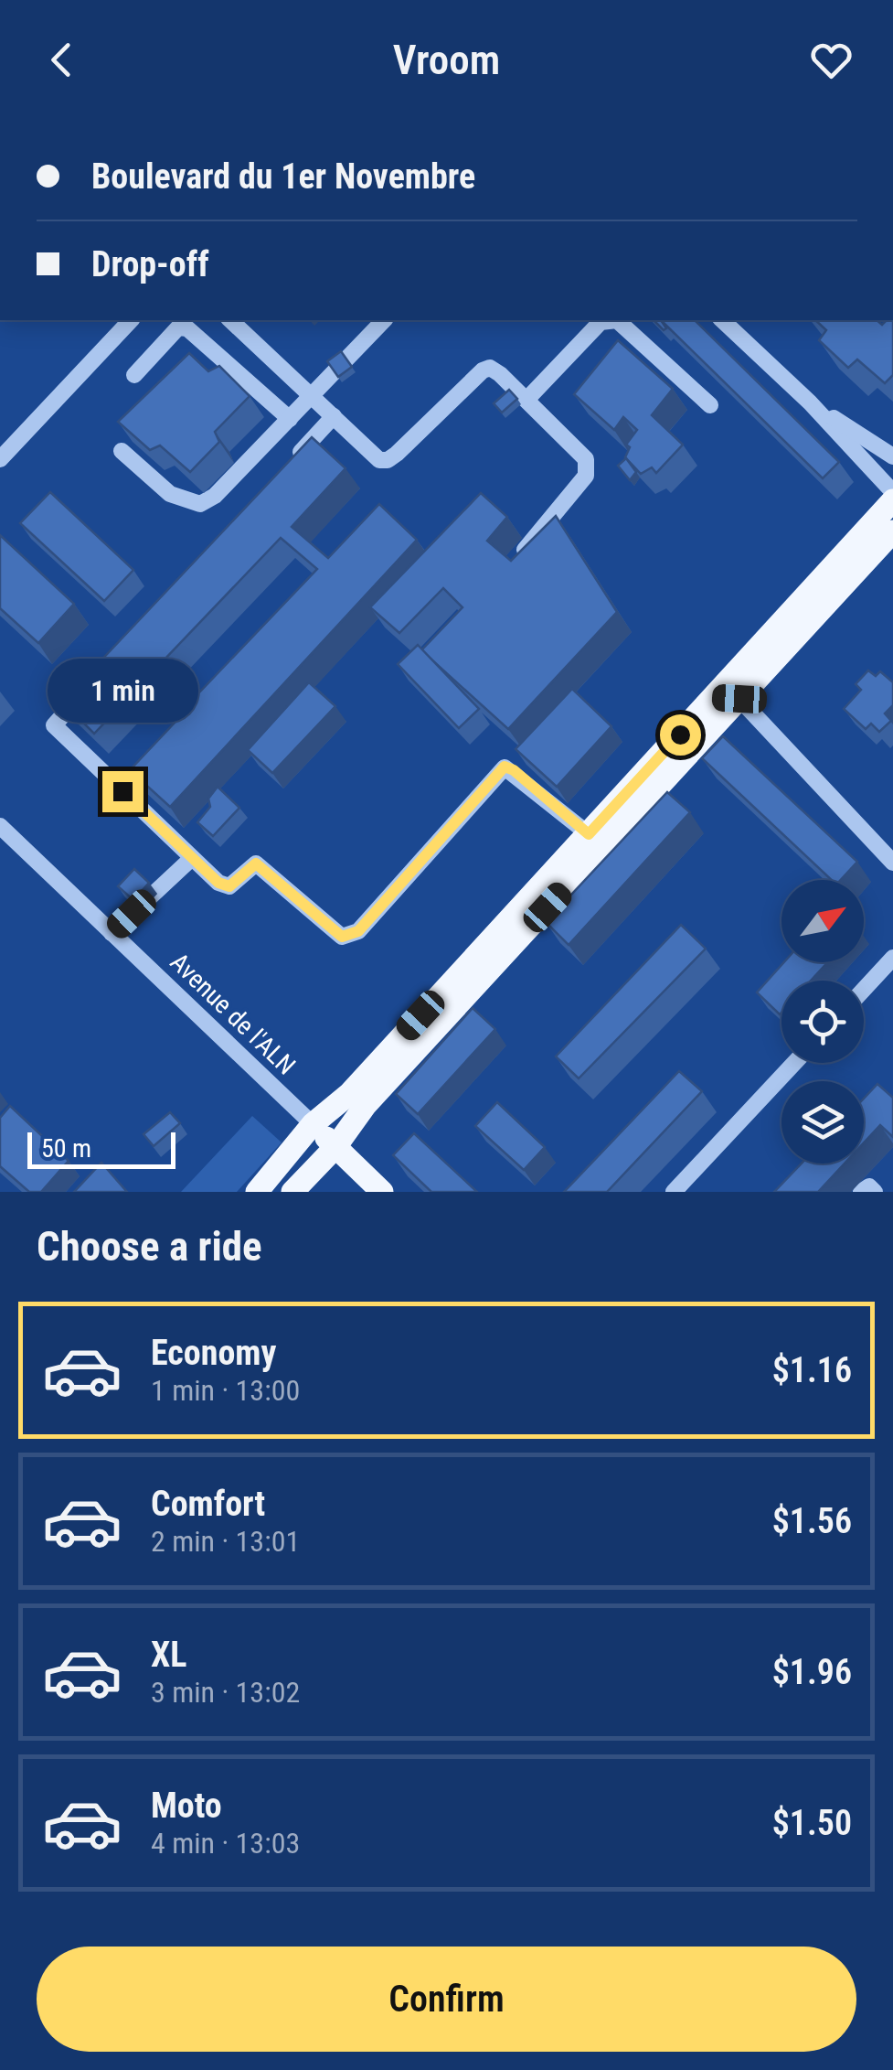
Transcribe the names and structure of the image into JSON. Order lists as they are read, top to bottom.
{
  "streets": {
    "street": ["Avenue de l'ALN"]
  },
  "scale_bar": "50 m",
  "north": "top right",
  "page": {
    "header": "Vroom",
    "banner": ["Boulevard du 1er Novembre", "Drop-off"],
    "bubble": "1 min",
    "scale": "50 m",
    "heading": "Choose a ride",
    "list": [
      {
        "name": "Economy",
        "note": "1 min · 13:00",
        "value": "$1.16"
      },
      {
        "name": "Comfort",
        "note": "2 min · 13:01",
        "value": "$1.56"
      },
      {
        "name": "XL",
        "note": "3 min · 13:02",
        "value": "$1.96"
      },
      {
        "name": "Moto",
        "note": "4 min · 13:03",
        "value": "$1.50"
      }
    ],
    "buttons": "Confirm"
  }
}
